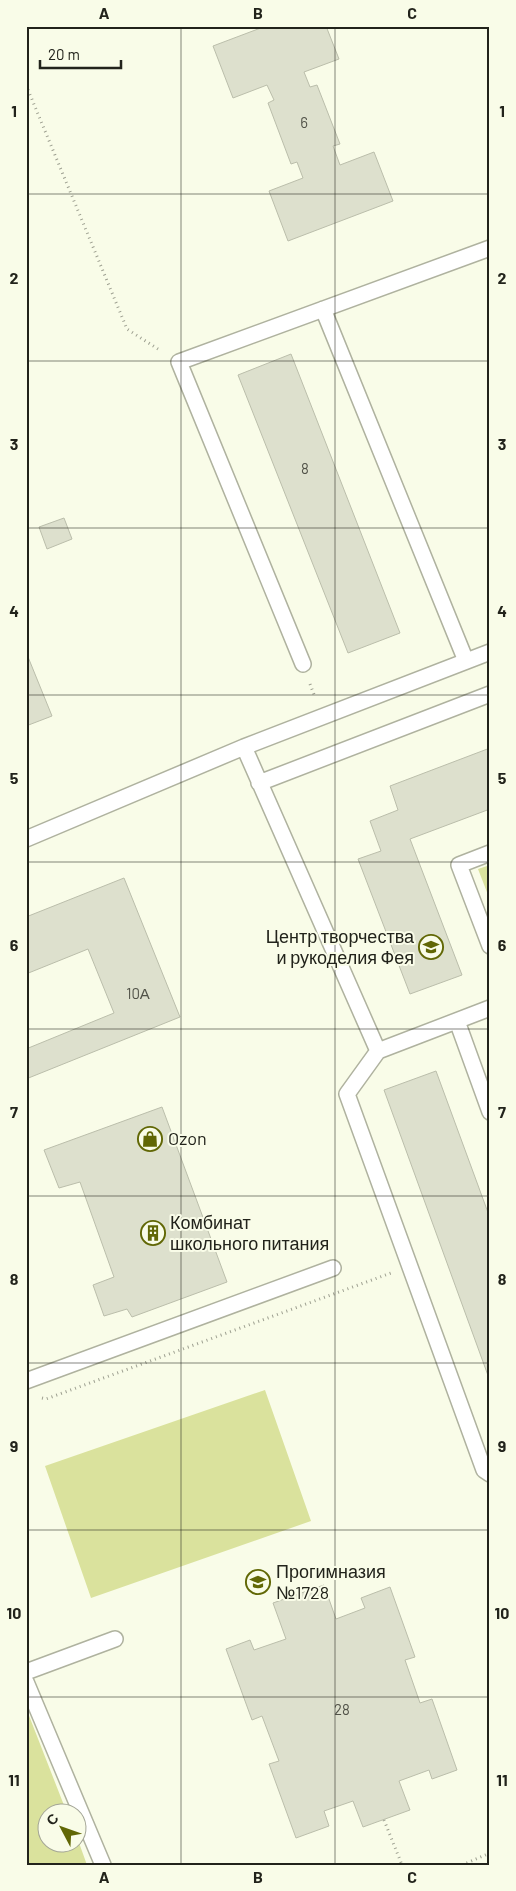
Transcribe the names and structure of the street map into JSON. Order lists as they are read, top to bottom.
{
  "places": {
    "school or university": ["Центр творчества и рукоделия Фея", "Прогимназия №1728"],
    "shop": ["Ozon"],
    "building": ["Комбинат школьного питания"]
  },
  "house_numbers": [
    "6",
    "8",
    "10А",
    "28"
  ],
  "scale_bar": "20 m",
  "north": "top left",
  "grid": {
    "columns": ["A", "B", "C"],
    "rows": [
      "1",
      "2",
      "3",
      "4",
      "5",
      "6",
      "7",
      "8",
      "9",
      "10",
      "11"
    ]
  }
}
